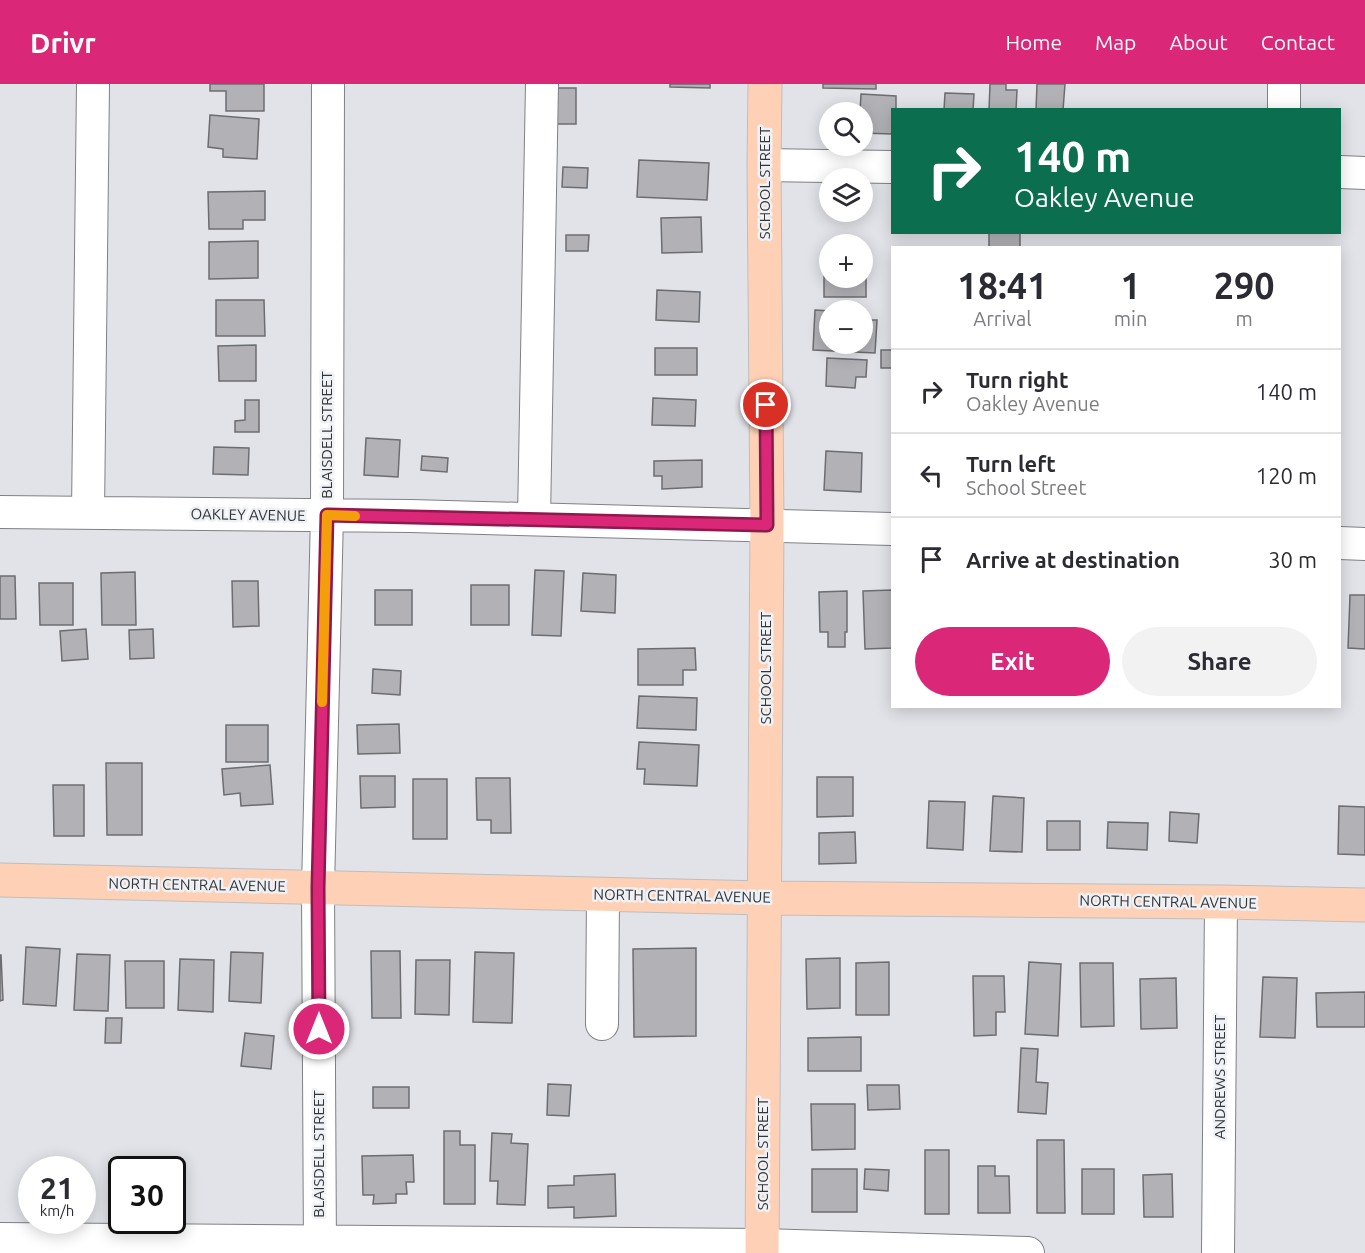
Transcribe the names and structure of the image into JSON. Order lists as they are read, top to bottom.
{
  "streets": {
    "main road": ["SCHOOL STREET", "NORTH CENTRAL AVENUE"],
    "street": ["BLAISDELL STREET", "OAKLEY AVENUE", "ANDREWS STREET"]
  },
  "crossings": [
    ["SCHOOL STREET", "OAKLEY AVENUE"],
    ["SCHOOL STREET", "NORTH CENTRAL AVENUE"],
    ["BLAISDELL STREET", "OAKLEY AVENUE"],
    ["BLAISDELL STREET", "NORTH CENTRAL AVENUE"],
    ["NORTH CENTRAL AVENUE", "ANDREWS STREET"]
  ],
  "page": {
    "header": "Drivr",
    "nav": [
      "Home",
      "Map",
      "About",
      "Contact"
    ],
    "map_buttons": ["+", "−"],
    "turn": ["140 m", "Oakley Avenue"],
    "eta": [
      "18:41",
      "Arrival",
      "1",
      "min",
      "290",
      "m"
    ],
    "list": [
      {
        "name": "Turn right",
        "note": "Oakley Avenue",
        "value": "140 m"
      },
      {
        "name": "Turn left",
        "note": "School Street",
        "value": "120 m"
      },
      {
        "name": "Arrive at destination",
        "value": "30 m"
      }
    ],
    "buttons": ["Exit", "Share"],
    "speed": "21 km/h",
    "limit": "30"
  }
}
